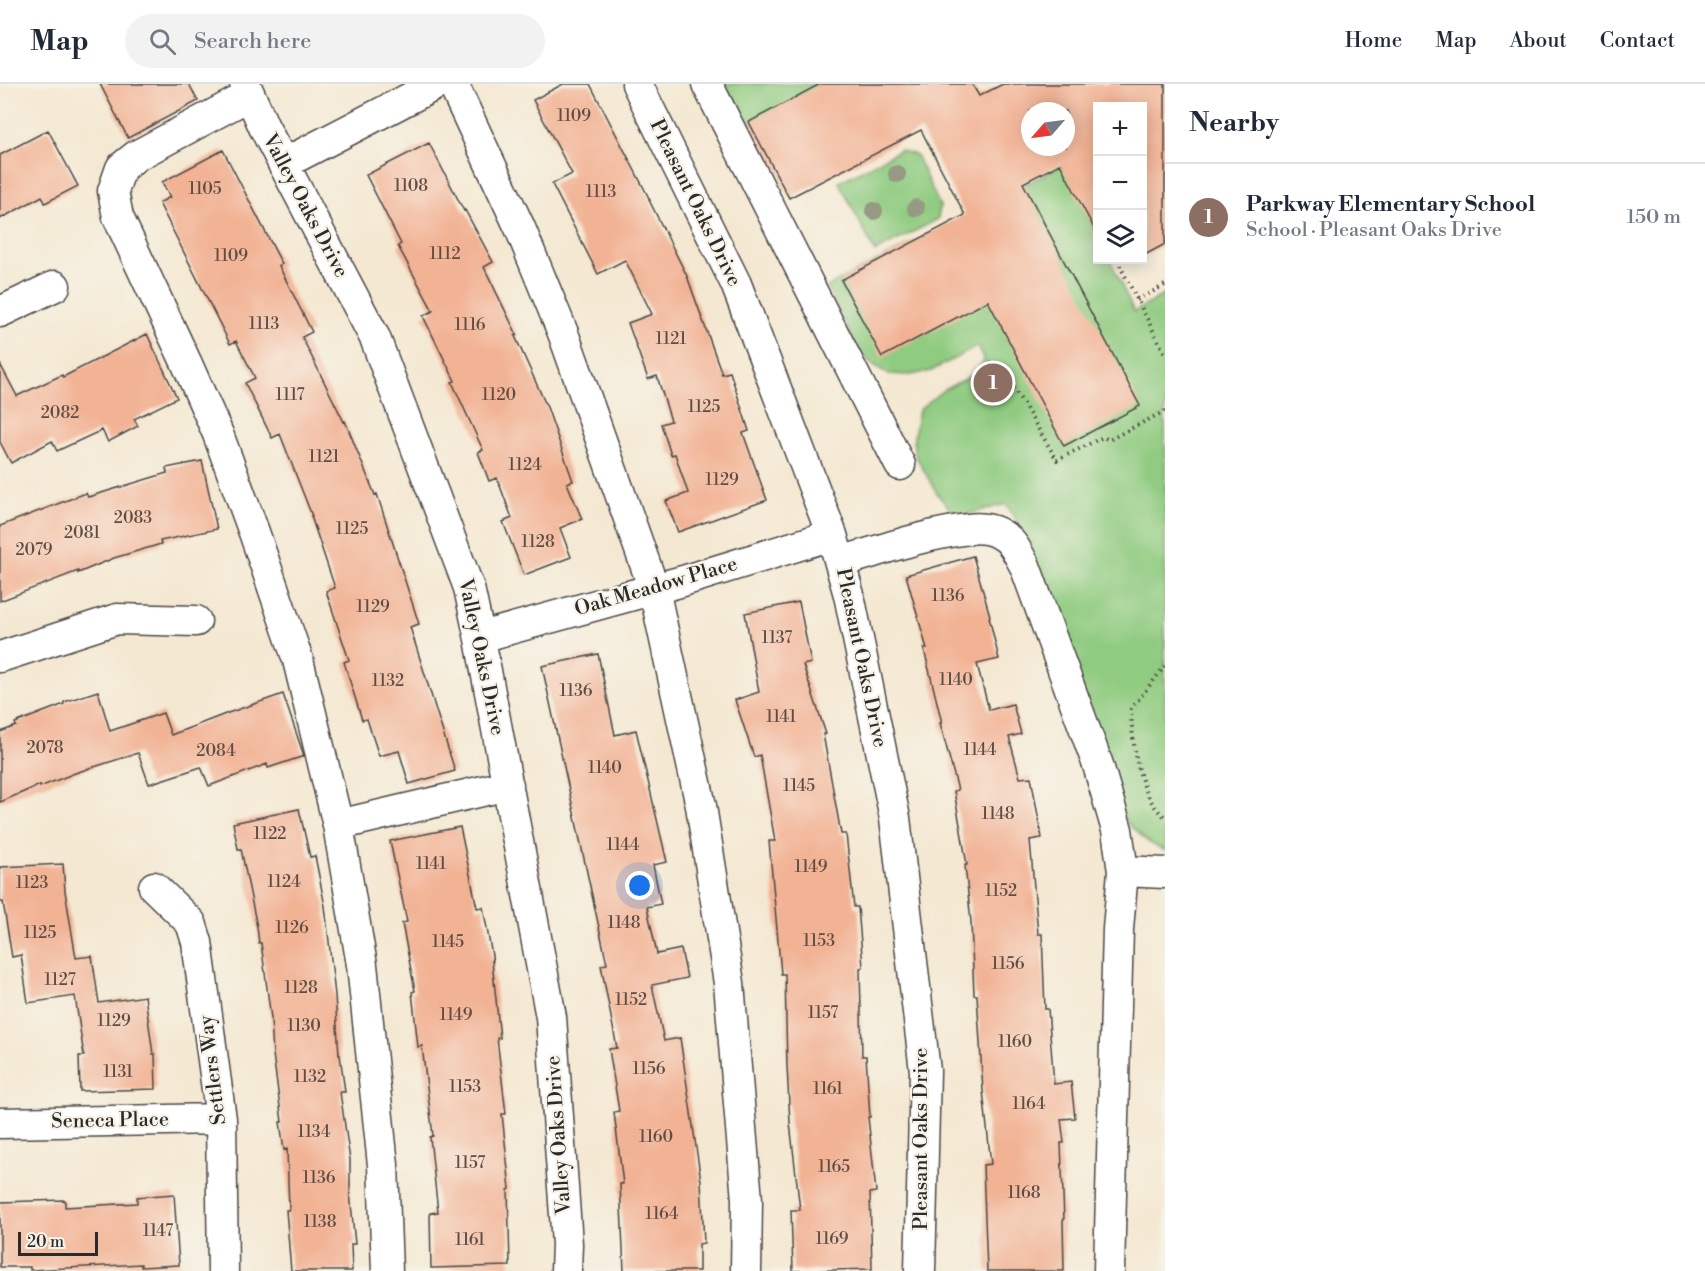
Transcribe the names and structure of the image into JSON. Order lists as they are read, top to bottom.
{
  "streets": {
    "street": [
      "Pleasant Oaks Drive",
      "Valley Oaks Drive",
      "Oak Meadow Place",
      "Settlers Way",
      "Seneca Place"
    ]
  },
  "crossings": [
    ["Pleasant Oaks Drive", "Oak Meadow Place"],
    ["Valley Oaks Drive", "Oak Meadow Place"],
    ["Settlers Way", "Seneca Place"]
  ],
  "house_numbers": [
    "1109",
    "1108",
    "1105",
    "1113",
    "1112",
    "1109",
    "1113",
    "1116",
    "1121",
    "1117",
    "1120",
    "1125",
    "2082",
    "1121",
    "1124",
    "1129",
    "2083",
    "1125",
    "2081",
    "1128",
    "2079",
    "1136",
    "1129",
    "1137",
    "1140",
    "1132",
    "1136",
    "1141",
    "2078",
    "1144",
    "2084",
    "1140",
    "1145",
    "1148",
    "1122",
    "1144",
    "1141",
    "1149",
    "1124",
    "1123",
    "1152",
    "1148",
    "1126",
    "1125",
    "1153",
    "1145",
    "1156",
    "1127",
    "1128",
    "1152",
    "1157",
    "1149",
    "1129",
    "1130",
    "1160",
    "1156",
    "1131",
    "1132",
    "1153",
    "1161",
    "1164",
    "1134",
    "1160",
    "1157",
    "1165",
    "1136",
    "1168",
    "1164",
    "1138",
    "1147",
    "1169",
    "1161"
  ],
  "scale_bar": "20 m",
  "north": "bottom left",
  "page": {
    "header": "Map",
    "search": "Search here",
    "nav": [
      "Home",
      "Map",
      "About",
      "Contact"
    ],
    "heading": "Nearby",
    "map_buttons": ["+", "−"],
    "list": [
      {
        "mark": "1",
        "name": "Parkway Elementary School",
        "note": "School · Pleasant Oaks Drive",
        "value": "150 m"
      }
    ],
    "pins": "1",
    "scale": "20 m"
  }
}
